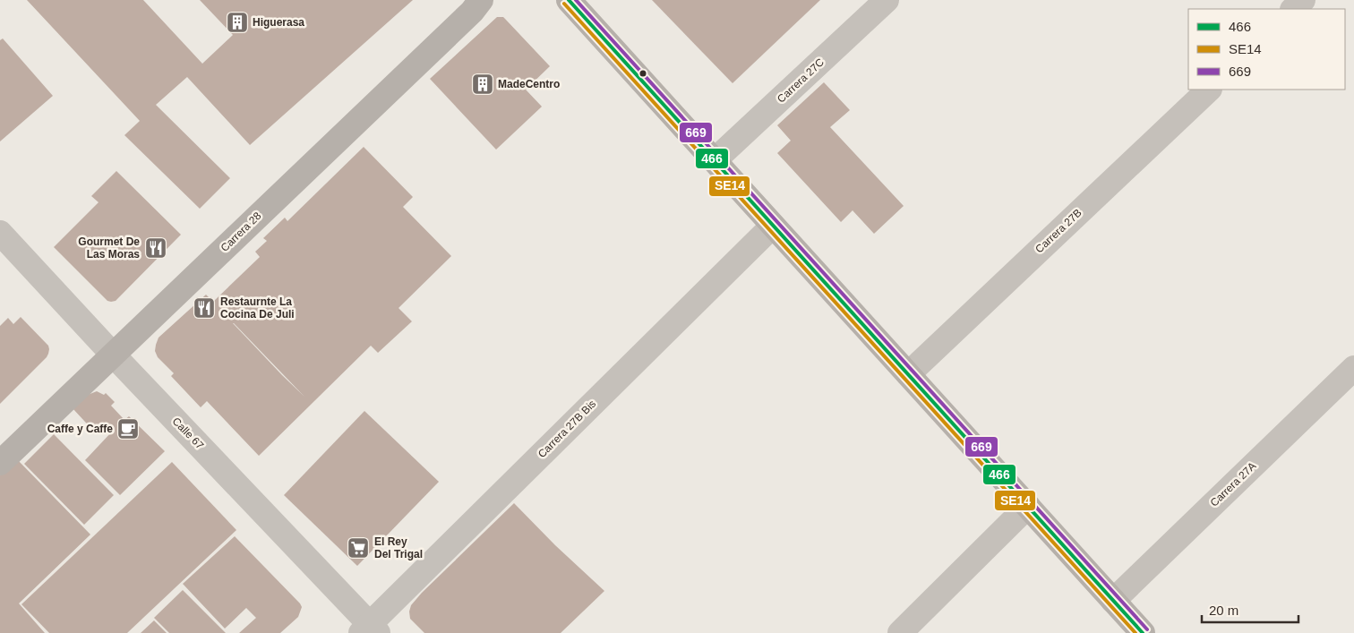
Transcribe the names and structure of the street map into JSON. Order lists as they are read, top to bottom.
{
  "streets": {
    "main road": ["Carrera 28"],
    "street": [
      "Carrera 27C",
      "Carrera 27B",
      "Carrera 27B Bis",
      "Calle 67",
      "Carrera 27A"
    ]
  },
  "crossings": [
    ["Carrera 28", "Calle 67"],
    ["Carrera 27B Bis", "Calle 67"]
  ],
  "places": {
    "building": ["Higuerasa", "MadeCentro"],
    "restaurant": ["Gourmet De Las Moras", "Restaurnte La Cocina De Juli"],
    "cafe": ["Caffe y Caffe"],
    "supermarket": ["El Rey Del Trigal"]
  },
  "lines": ["transit line 466", "transit line 669", "transit line SE14"],
  "legend": ["466", "SE14", "669"],
  "scale_bar": "20 m"
}
